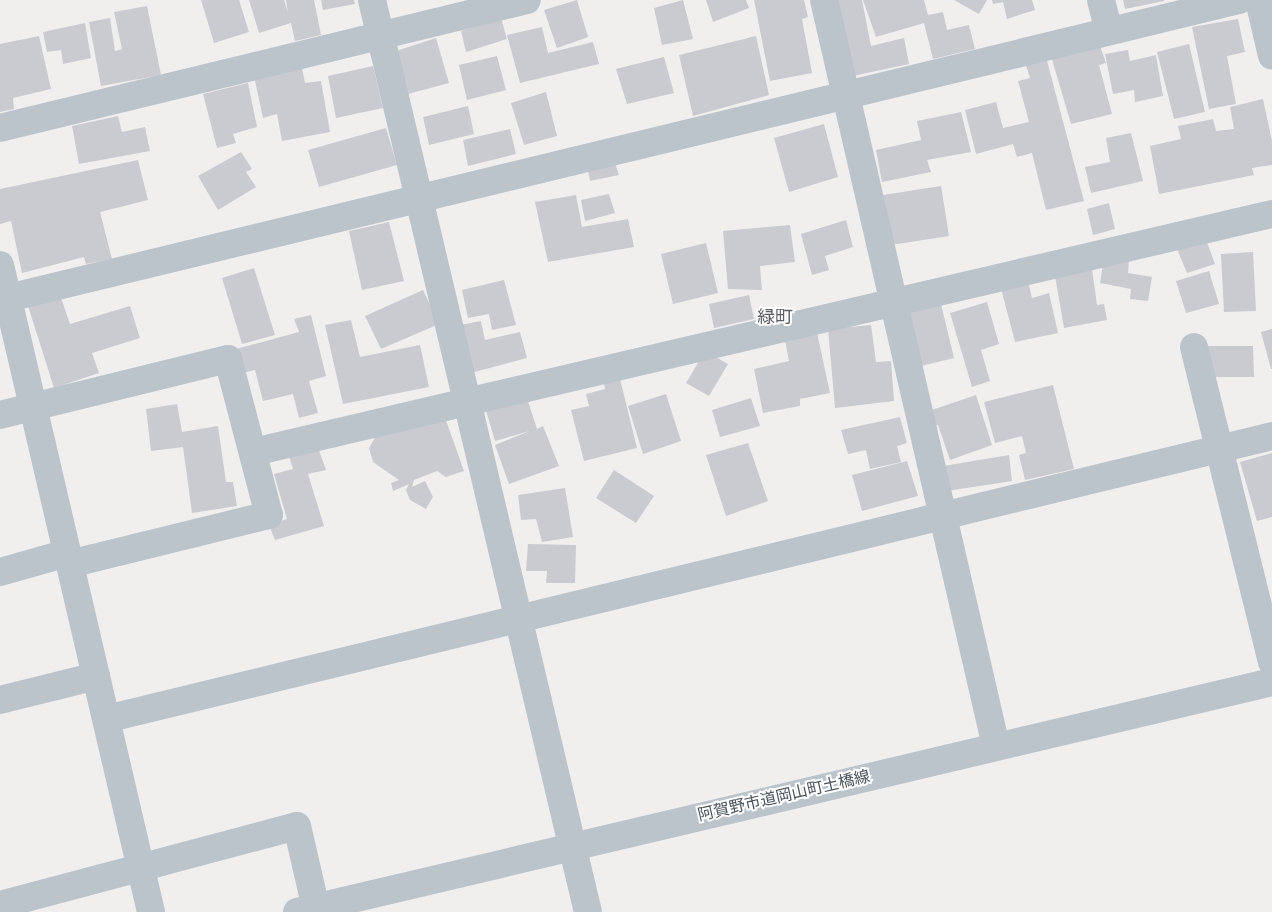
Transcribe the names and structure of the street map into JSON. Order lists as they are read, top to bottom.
{
  "streets": {
    "street": ["阿賀野市道岡山町土橋線"]
  },
  "districts": ["緑町"]
}
